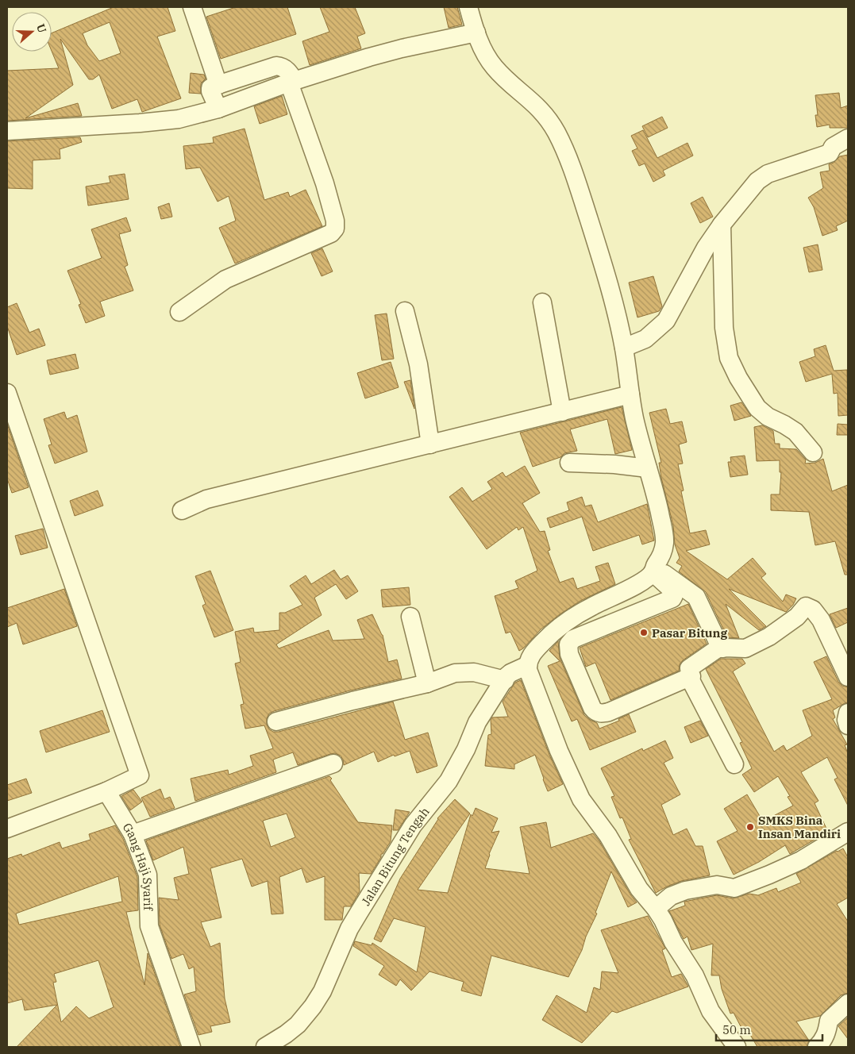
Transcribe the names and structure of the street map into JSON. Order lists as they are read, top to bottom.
{
  "streets": {
    "street": ["Jalan Bitung Tengah", "Gang Haji Syarif"]
  },
  "places": ["Pasar Bitung", "SMKS Bina Insan Mandiri"],
  "scale_bar": "50 m",
  "north": "right"
}
